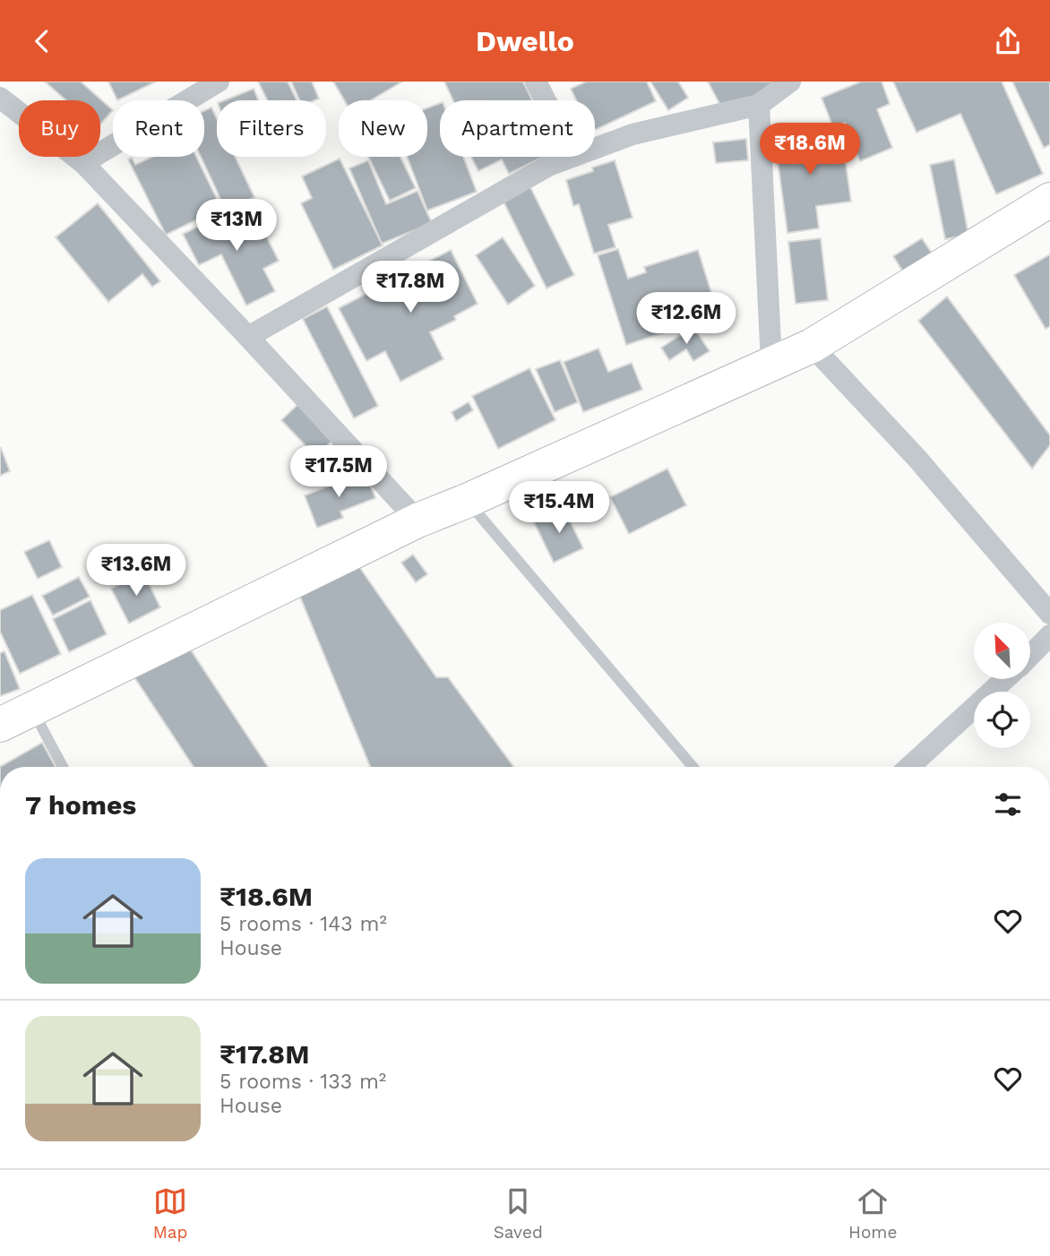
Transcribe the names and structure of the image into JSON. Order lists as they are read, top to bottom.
{
  "north": "top left",
  "page": {
    "header": "Dwello",
    "chip": [
      "Buy",
      "Rent",
      "Filters",
      "New",
      "Apartment"
    ],
    "price": [
      "₹18.6M",
      "₹13M",
      "₹17.8M",
      "₹12.6M",
      "₹17.5M",
      "₹15.4M",
      "₹13.6M"
    ],
    "heading": "7 homes",
    "list": [
      {
        "name": "₹18.6M",
        "note": "5 rooms · 143 m² · House"
      },
      {
        "name": "₹17.8M",
        "note": "5 rooms · 133 m² · House"
      }
    ],
    "tabs": ["Map", "Saved", "Home"]
  }
}
